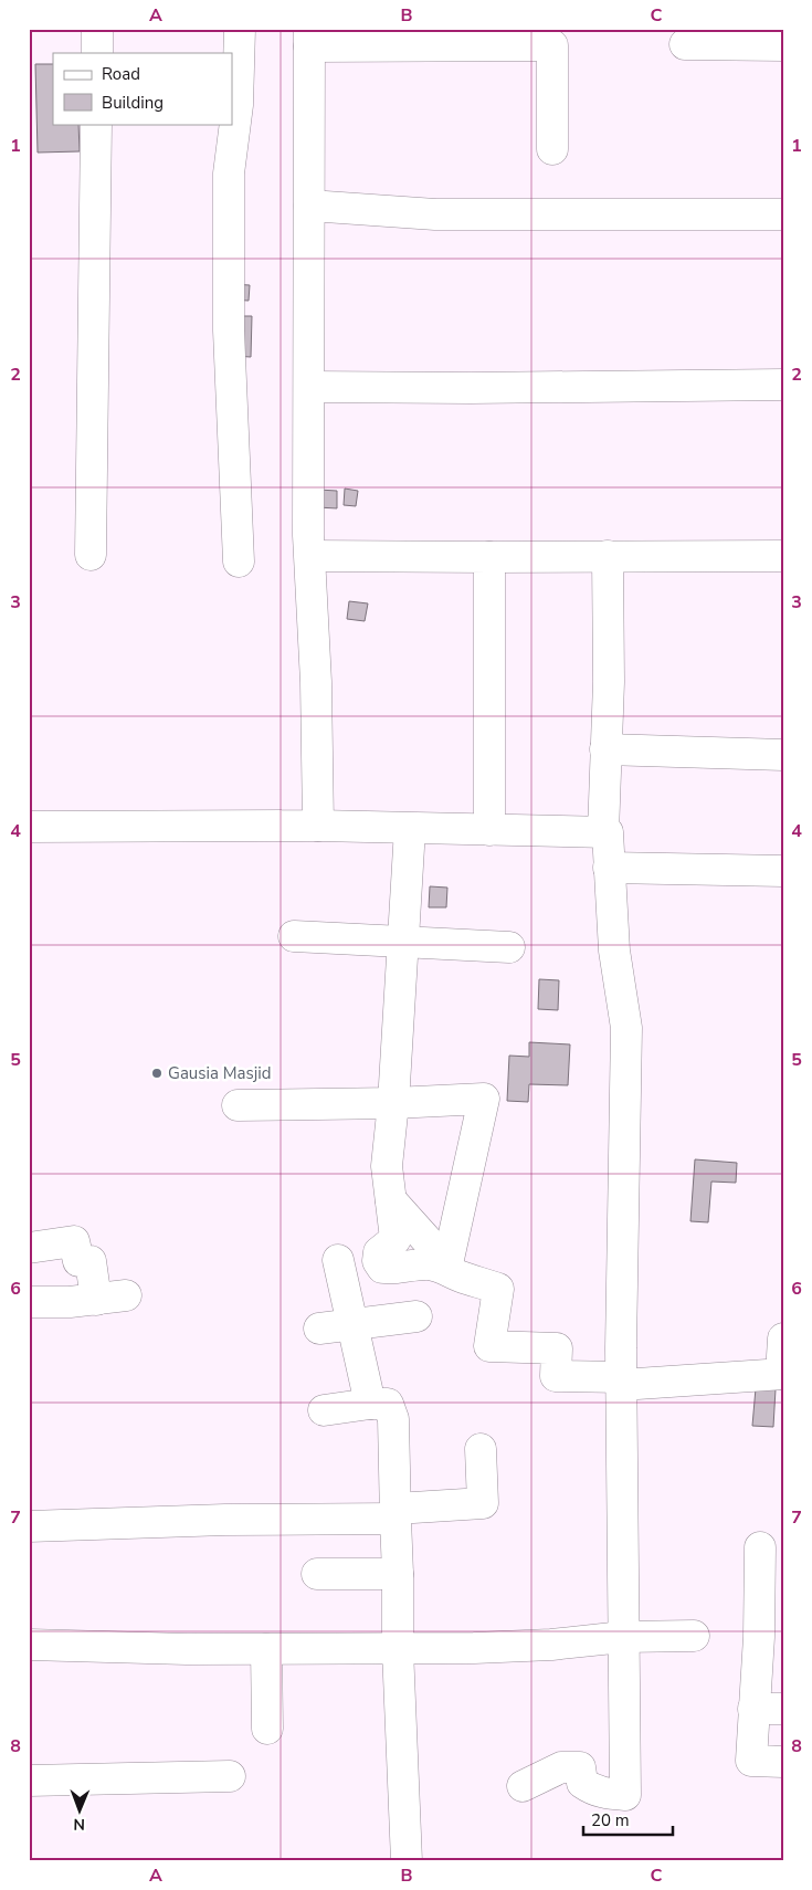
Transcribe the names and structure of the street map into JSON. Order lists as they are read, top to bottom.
{
  "places": ["Gausia Masjid"],
  "legend": ["Road", "Building"],
  "scale_bar": "20 m",
  "north": "bottom",
  "grid": {
    "columns": ["A", "B", "C"],
    "rows": [
      "1",
      "2",
      "3",
      "4",
      "5",
      "6",
      "7",
      "8"
    ]
  }
}
